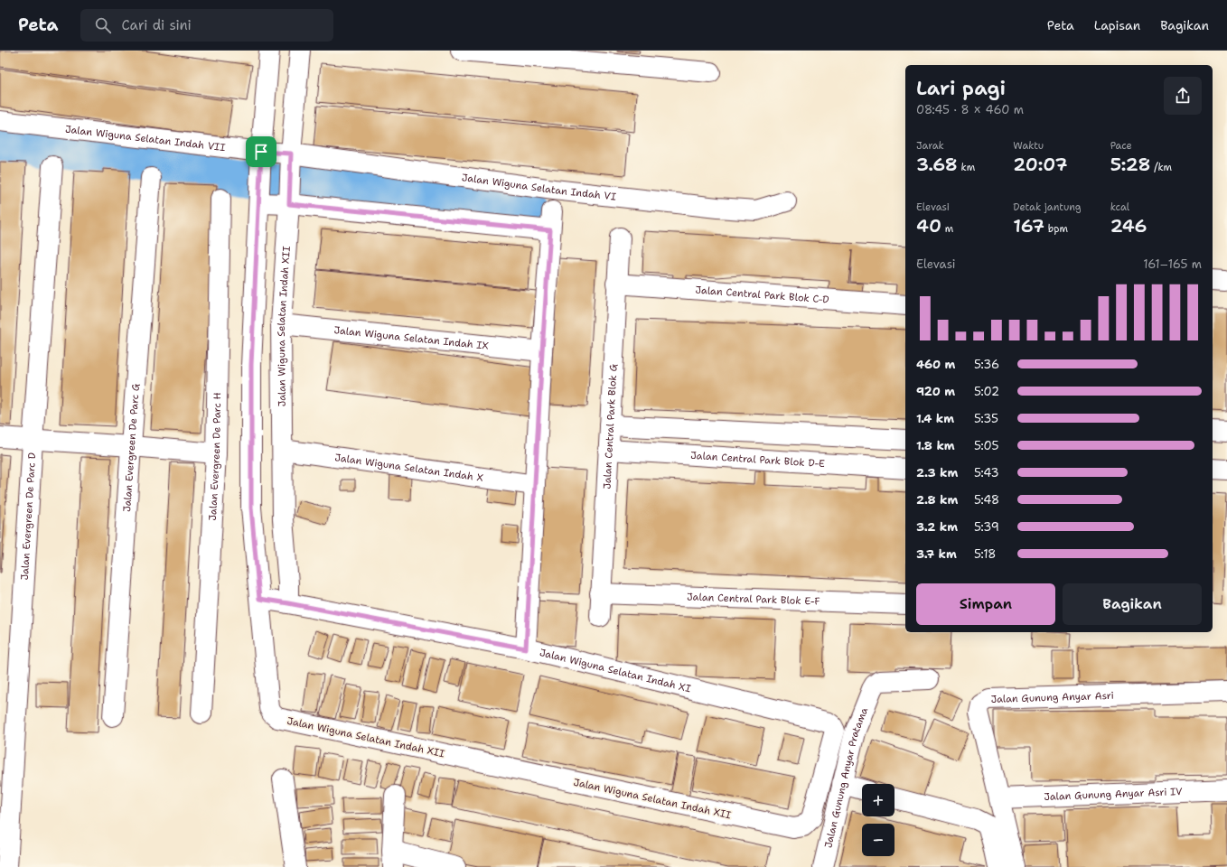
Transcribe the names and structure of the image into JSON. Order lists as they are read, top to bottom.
{
  "streets": {
    "street": [
      "Jalan Wiguna Selatan Indah VII",
      "Jalan Wiguna Selatan Indah VI",
      "Jalan Central Park Blok C-D",
      "Jalan Wiguna Selatan Indah XII",
      "Jalan Wiguna Selatan Indah IX",
      "Jalan Central Park Blok G",
      "Jalan Evergreen De Parc G",
      "Jalan Evergreen De Parc H",
      "Jalan Central Park Blok D-E",
      "Jalan Wiguna Selatan Indah X",
      "Jalan Evergreen De Parc D",
      "Jalan Central Park Blok E-F",
      "Jalan Wiguna Selatan Indah XI",
      "Jalan Gunung Anyar Asri",
      "Jalan Gunung Anyar Pratama",
      "Jalan Gunung Anyar Asri IV"
    ]
  },
  "crossings": [
    ["Jalan Wiguna Selatan Indah VII", "Jalan Wiguna Selatan Indah VI"],
    ["Jalan Wiguna Selatan Indah VII", "Jalan Wiguna Selatan Indah XII"],
    ["Jalan Wiguna Selatan Indah VI", "Jalan Wiguna Selatan Indah XII"],
    ["Jalan Central Park Blok C-D", "Jalan Central Park Blok G"],
    ["Jalan Wiguna Selatan Indah XII", "Jalan Wiguna Selatan Indah IX"],
    ["Jalan Wiguna Selatan Indah XII", "Jalan Wiguna Selatan Indah X"],
    ["Jalan Wiguna Selatan Indah XII", "Jalan Wiguna Selatan Indah XI"],
    ["Jalan Central Park Blok G", "Jalan Central Park Blok D-E"],
    ["Jalan Central Park Blok G", "Jalan Central Park Blok E-F"],
    ["Jalan Gunung Anyar Asri", "Jalan Gunung Anyar Asri IV"]
  ],
  "page": {
    "header": "Peta",
    "search": "Cari di sini",
    "nav": ["Peta", "Lapisan", "Bagikan"],
    "heading": ["Lari pagi", "08:45 · 8 × 460 m"],
    "stats": [
      ["Jarak", "3.68 km"],
      ["Waktu", "20:07"],
      ["Pace", "5:28 /km"],
      ["Elevasi", "40 m"],
      ["Detak jantung", "167 bpm"],
      ["kcal", "246"]
    ],
    "chart": ["Elevasi", "161–165 m"],
    "list": [
      {
        "name": "460 m",
        "note": "5:36"
      },
      {
        "name": "920 m",
        "note": "5:02"
      },
      {
        "name": "1.4 km",
        "note": "5:35"
      },
      {
        "name": "1.8 km",
        "note": "5:05"
      },
      {
        "name": "2.3 km",
        "note": "5:43"
      },
      {
        "name": "2.8 km",
        "note": "5:48"
      },
      {
        "name": "3.2 km",
        "note": "5:39"
      },
      {
        "name": "3.7 km",
        "note": "5:18"
      }
    ],
    "buttons": ["Simpan", "Bagikan"],
    "map_buttons": ["+", "−"]
  }
}
